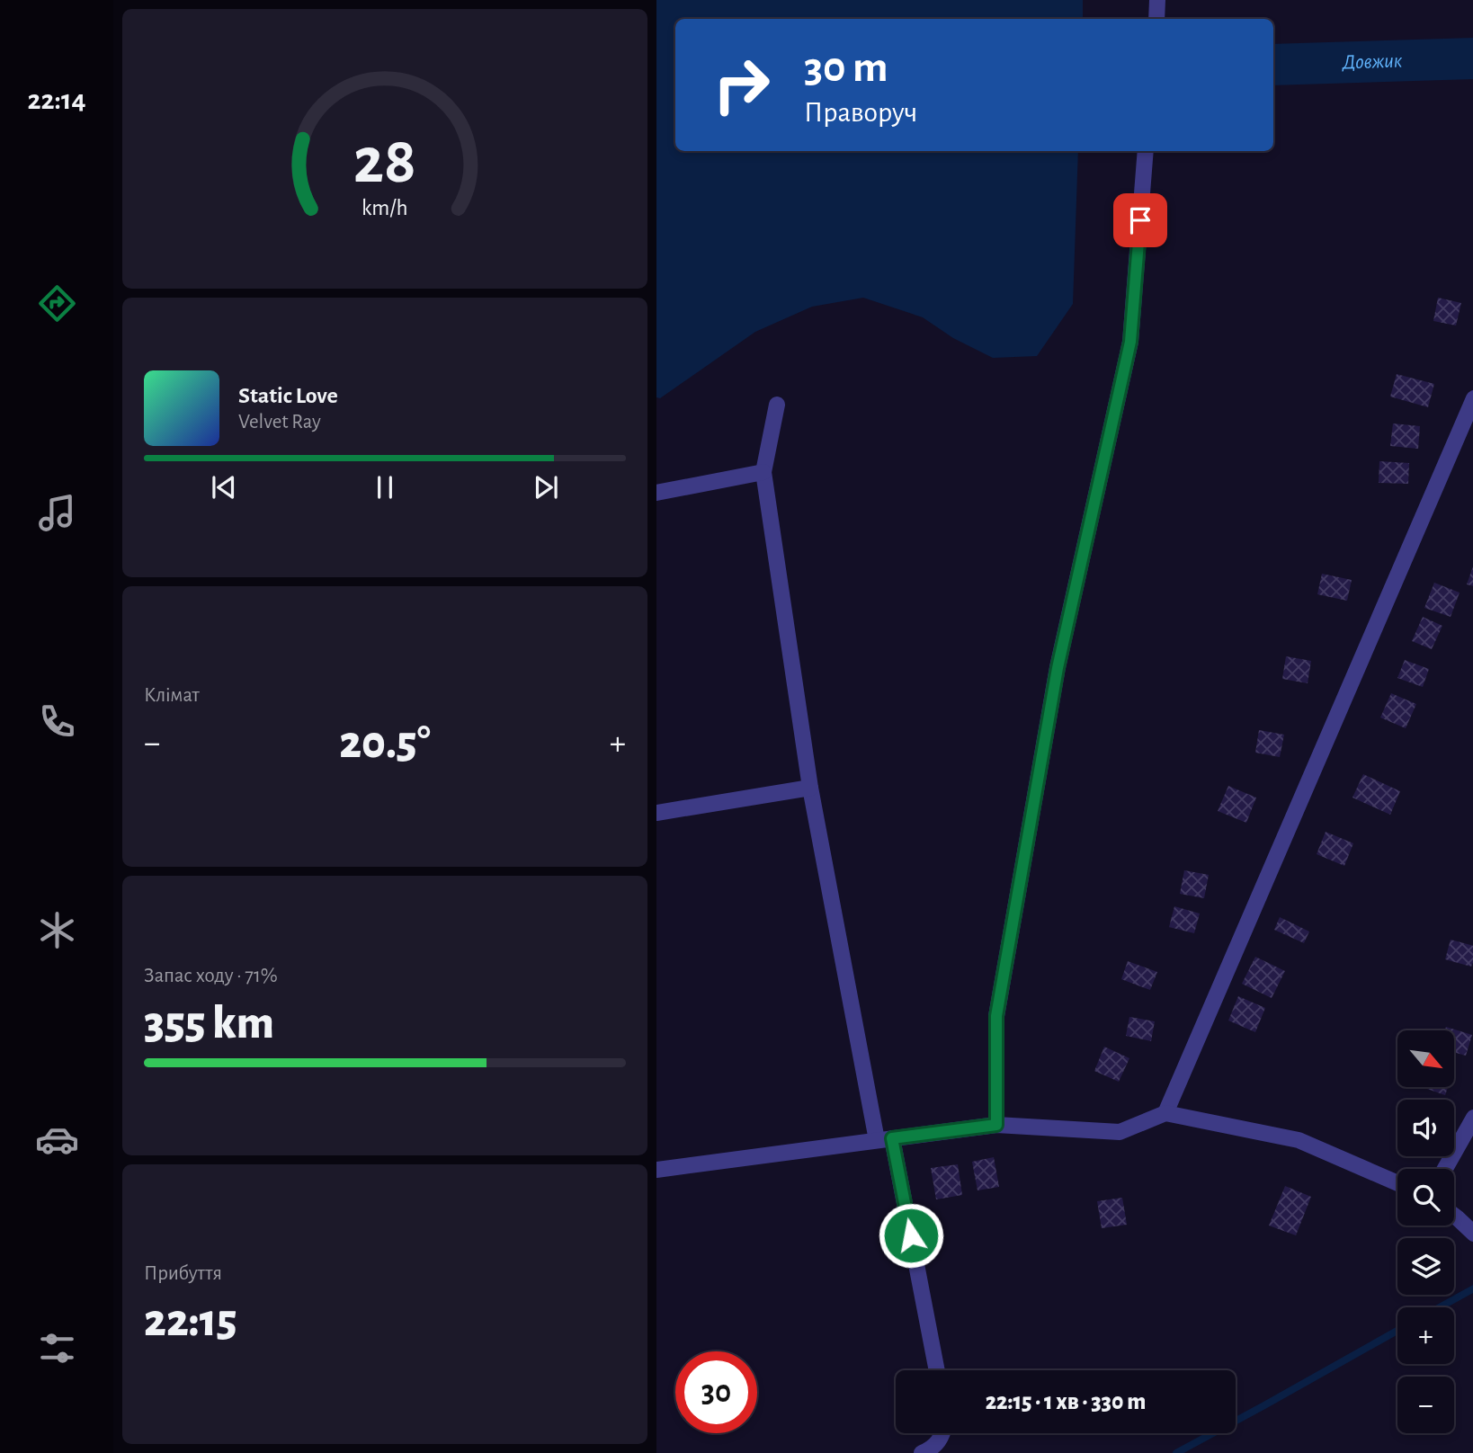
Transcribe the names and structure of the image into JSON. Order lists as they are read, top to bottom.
{
  "water": ["Довжик"],
  "north": "bottom right",
  "page": {
    "tabs": "22:14",
    "turn": ["30 m", "Праворуч"],
    "song": ["Static Love", "Velvet Ray"],
    "tile": [
      "Клімат",
      ["Запас ходу · 71%", "355 km"],
      ["Прибуття", "22:15"]
    ],
    "heat": ["−", "20.5°", "+"],
    "map_buttons": ["+", "−"],
    "limit": "30",
    "trip": "22:15 · 1 хв · 330 m",
    "gauge": ["28", "km/h"]
  }
}
